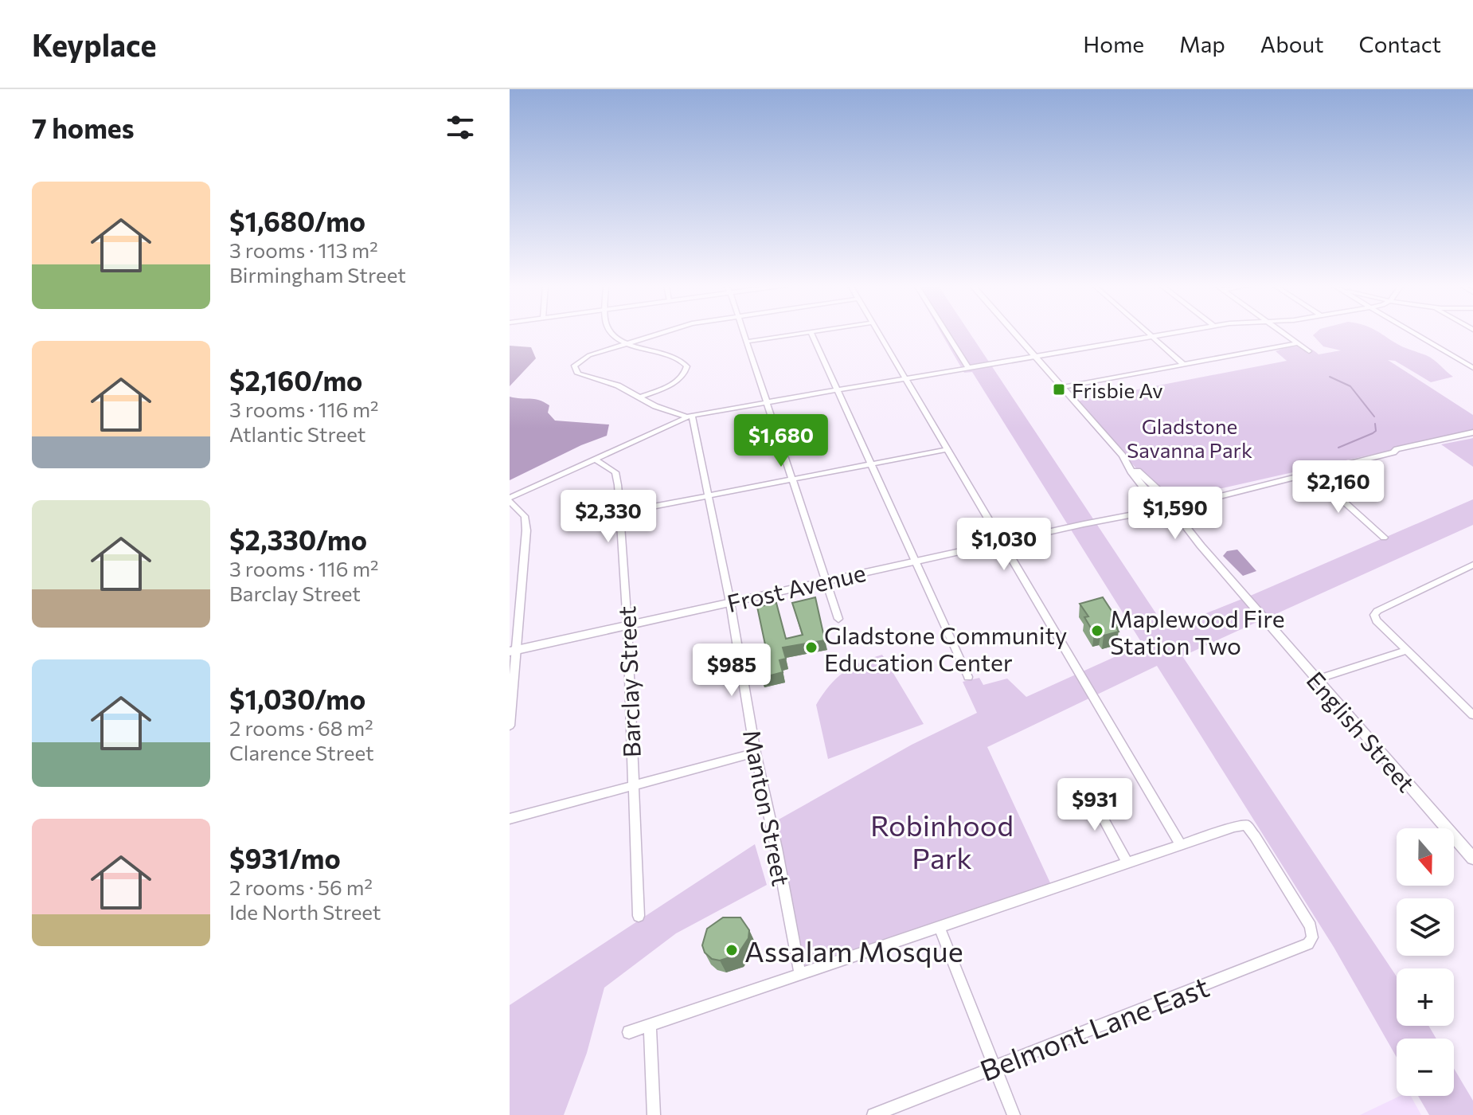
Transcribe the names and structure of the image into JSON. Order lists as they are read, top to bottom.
{
  "streets": {
    "street": [
      "Frost Avenue",
      "Barclay Street",
      "English Street",
      "Manton Street",
      "Belmont Lane East"
    ]
  },
  "crossings": [
    ["Frost Avenue", "Barclay Street"],
    ["Frost Avenue", "English Street"],
    ["Frost Avenue", "Manton Street"]
  ],
  "parks": ["Gladstone Savanna Park", "Robinhood Park"],
  "places": {
    "transit": ["Frisbie Av"],
    "other": ["Maplewood Fire Station Two", "Gladstone Community Education Center", "Assalam Mosque"]
  },
  "north": "bottom",
  "page": {
    "header": "Keyplace",
    "nav": [
      "Home",
      "Map",
      "About",
      "Contact"
    ],
    "heading": "7 homes",
    "list": [
      {
        "name": "$1,680/mo",
        "note": "3 rooms · 113 m² · Birmingham Street"
      },
      {
        "name": "$2,160/mo",
        "note": "3 rooms · 116 m² · Atlantic Street"
      },
      {
        "name": "$2,330/mo",
        "note": "3 rooms · 116 m² · Barclay Street"
      },
      {
        "name": "$1,030/mo",
        "note": "2 rooms · 68 m² · Clarence Street"
      },
      {
        "name": "$931/mo",
        "note": "2 rooms · 56 m² · Ide North Street"
      }
    ],
    "price": [
      "$1,680",
      "$2,160",
      "$1,590",
      "$2,330",
      "$1,030",
      "$985",
      "$931"
    ],
    "map_buttons": ["+", "−"]
  }
}
